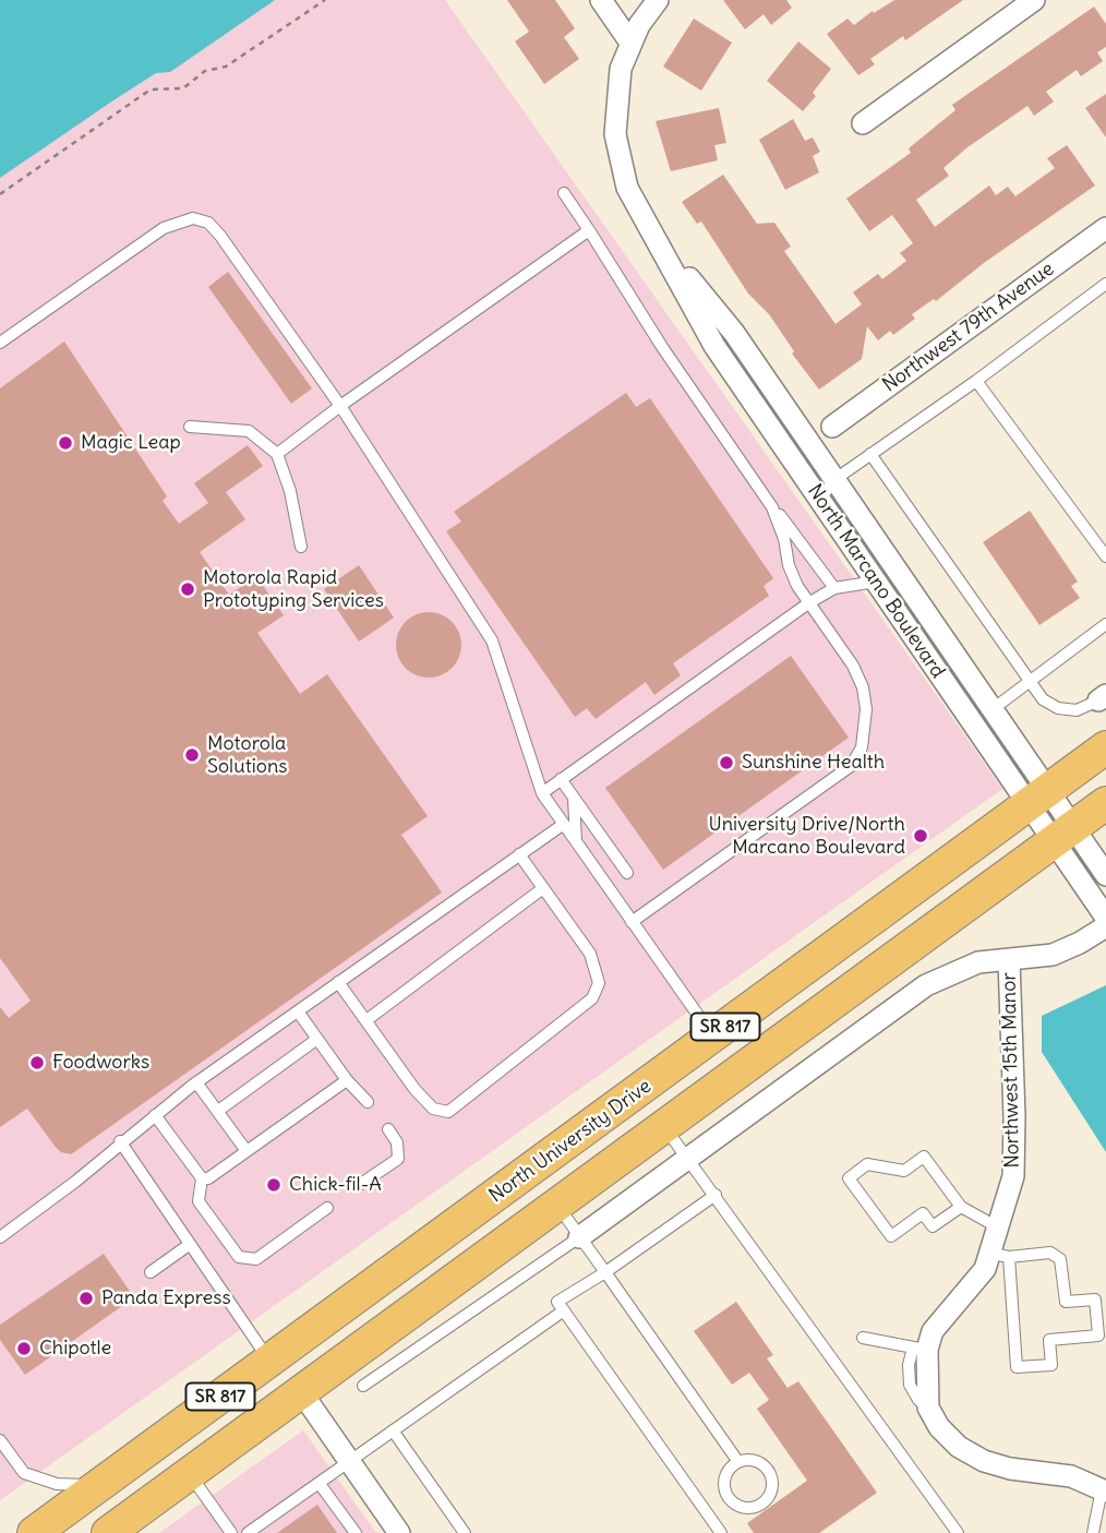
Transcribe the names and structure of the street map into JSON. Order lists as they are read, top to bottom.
{
  "streets": {
    "main road": ["SR 817", "North University Drive"],
    "street": ["Northwest 79th Avenue", "North Marcano Boulevard", "Northwest 15th Manor"]
  },
  "crossings": [
    ["North Marcano Boulevard", "SR 817"],
    ["North Marcano Boulevard", "North University Drive"]
  ],
  "places": [
    "Magic Leap",
    "Motorola Rapid Prototyping Services",
    "Motorola Solutions",
    "Sunshine Health",
    "University Drive/North Marcano Boulevard",
    "Foodworks",
    "Chick-fil-A",
    "Panda Express",
    "Chipotle"
  ]
}
